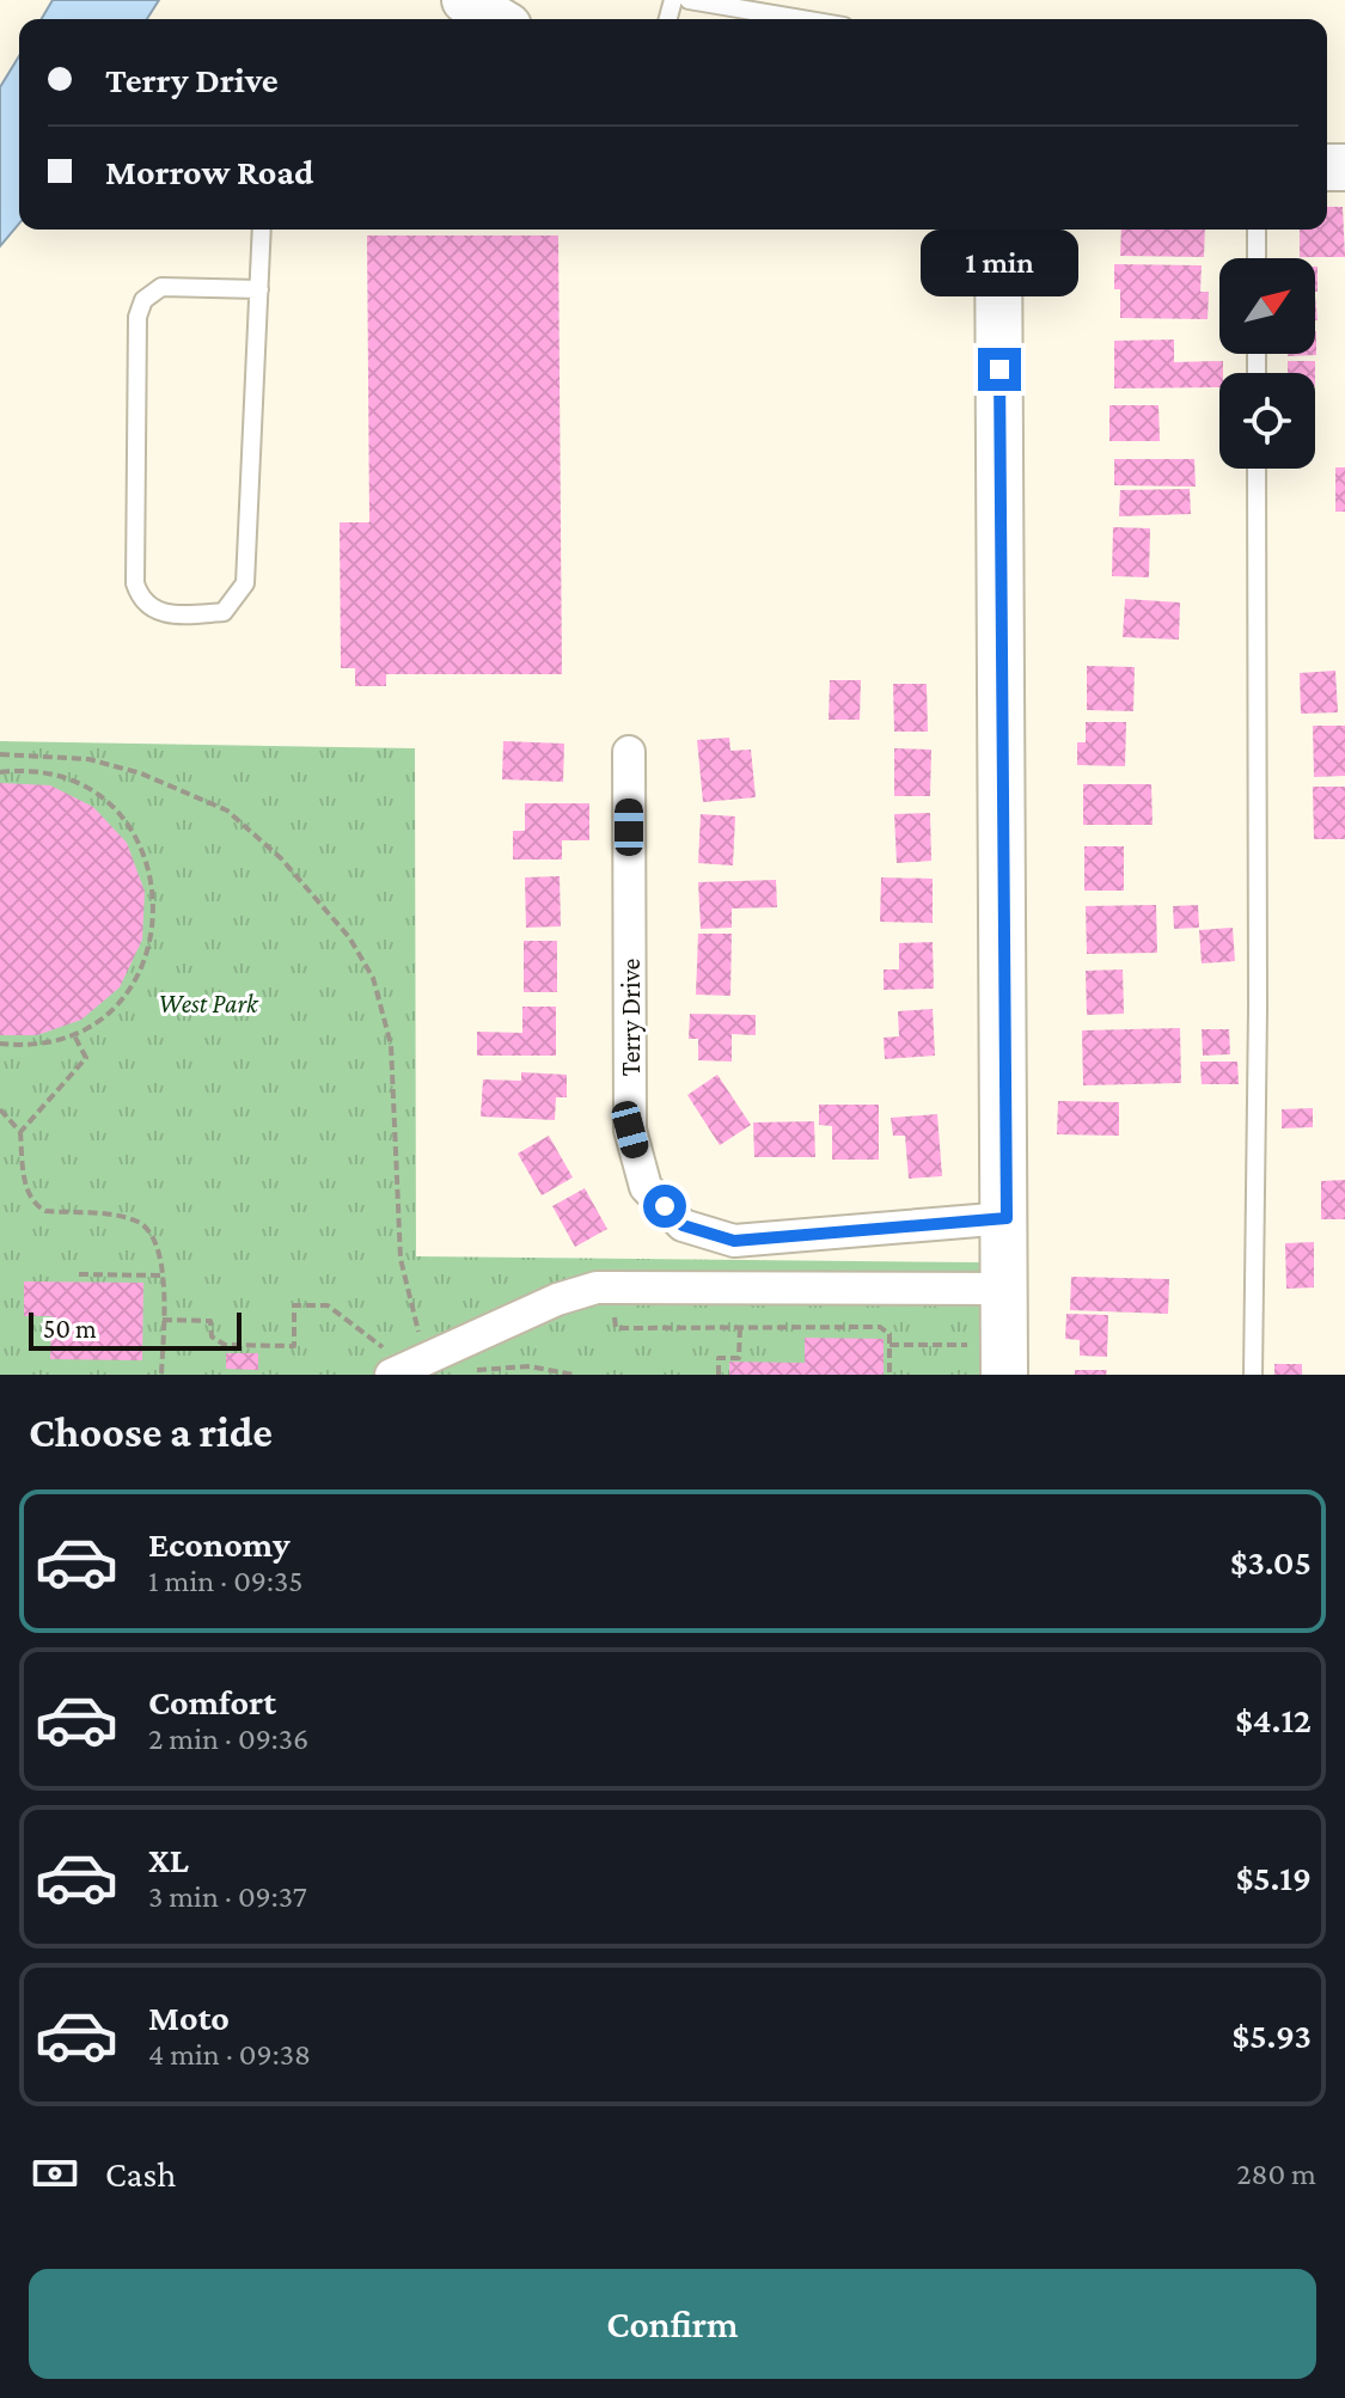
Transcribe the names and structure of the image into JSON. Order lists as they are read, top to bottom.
{
  "streets": {
    "street": ["Terry Drive"]
  },
  "parks": ["West Park"],
  "scale_bar": "50 m",
  "north": "top right",
  "page": {
    "banner": ["Terry Drive", "Morrow Road"],
    "bubble": "1 min",
    "scale": "50 m",
    "heading": "Choose a ride",
    "list": [
      {
        "name": "Economy",
        "note": "1 min · 09:35",
        "value": "$3.05"
      },
      {
        "name": "Comfort",
        "note": "2 min · 09:36",
        "value": "$4.12"
      },
      {
        "name": "XL",
        "note": "3 min · 09:37",
        "value": "$5.19"
      },
      {
        "name": "Moto",
        "note": "4 min · 09:38",
        "value": "$5.93"
      }
    ],
    "pay": ["Cash", "280 m"],
    "buttons": "Confirm"
  }
}
